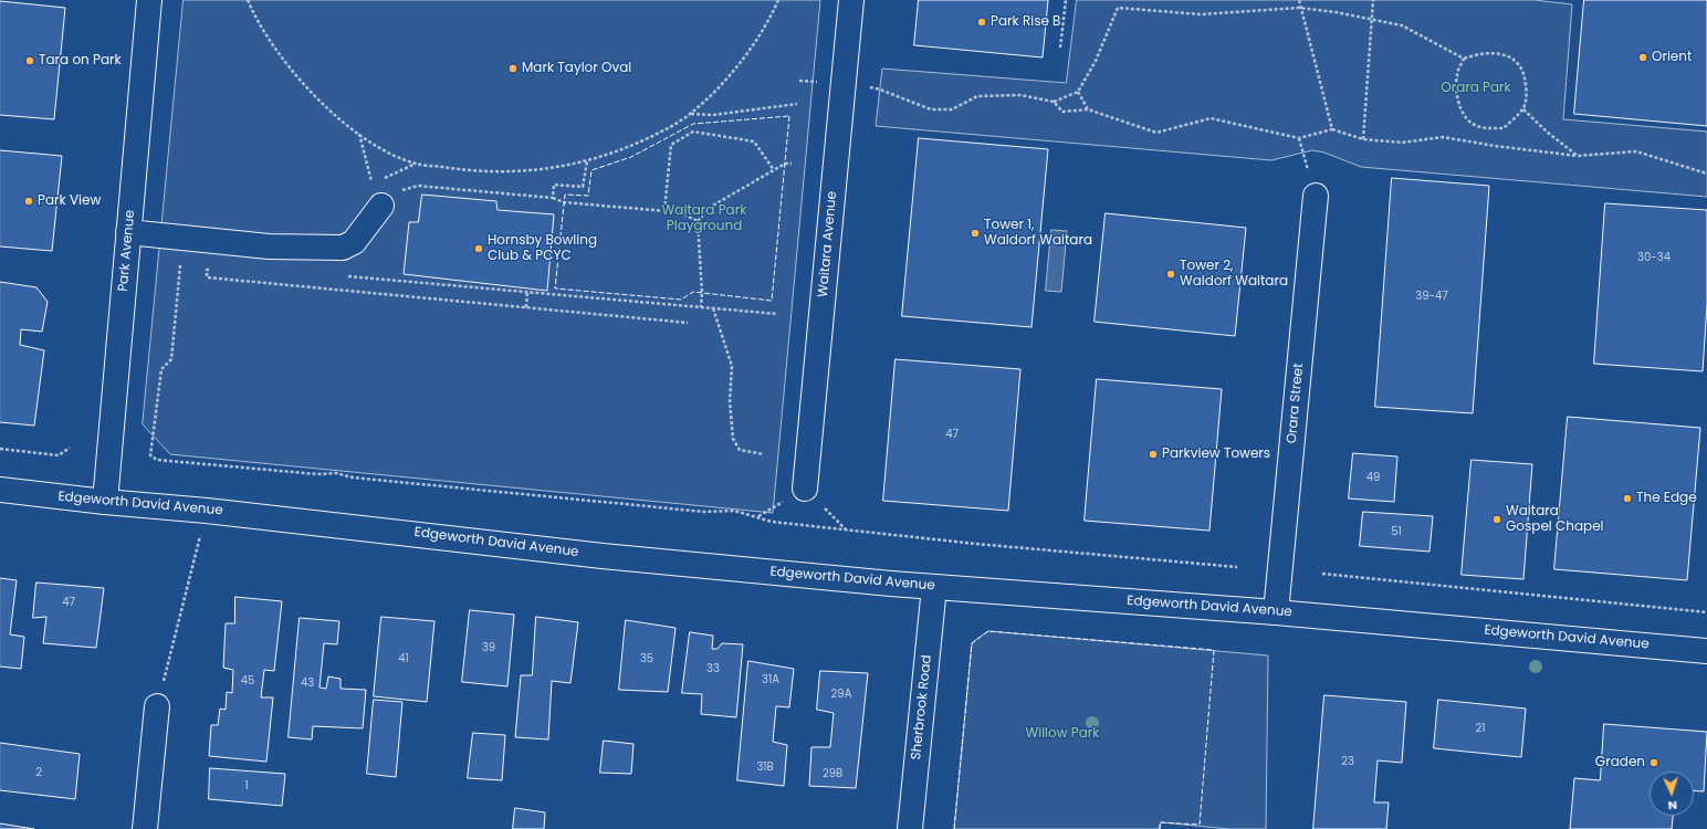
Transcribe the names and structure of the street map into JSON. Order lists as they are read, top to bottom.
{
  "streets": {
    "main road": [
      "Waitara Avenue",
      "Park Avenue",
      "Orara Street",
      "Edgeworth David Avenue",
      "Sherbrook Road"
    ]
  },
  "crossings": [
    ["Park Avenue", "Edgeworth David Avenue"],
    ["Orara Street", "Edgeworth David Avenue"],
    ["Edgeworth David Avenue", "Sherbrook Road"]
  ],
  "parks": ["Orara Park", "Waitara Park Playground", "Willow Park"],
  "places": [
    "Park Rise B",
    "Orient",
    "Tara on Park",
    "Mark Taylor Oval",
    "Park View",
    "Tower 1, Waldorf Waitara",
    "Hornsby Bowling Club & PCYC",
    "Tower 2, Waldorf Waitara",
    "Parkview Towers",
    "The Edge",
    "Waitara Gospel Chapel",
    "Graden"
  ],
  "house_numbers": [
    "30-34",
    "39-47",
    "47",
    "49",
    "51",
    "47",
    "39",
    "41",
    "35",
    "33",
    "31A",
    "45",
    "43",
    "29A",
    "21",
    "23",
    "31B",
    "2",
    "29B",
    "1"
  ],
  "north": "bottom"
}
